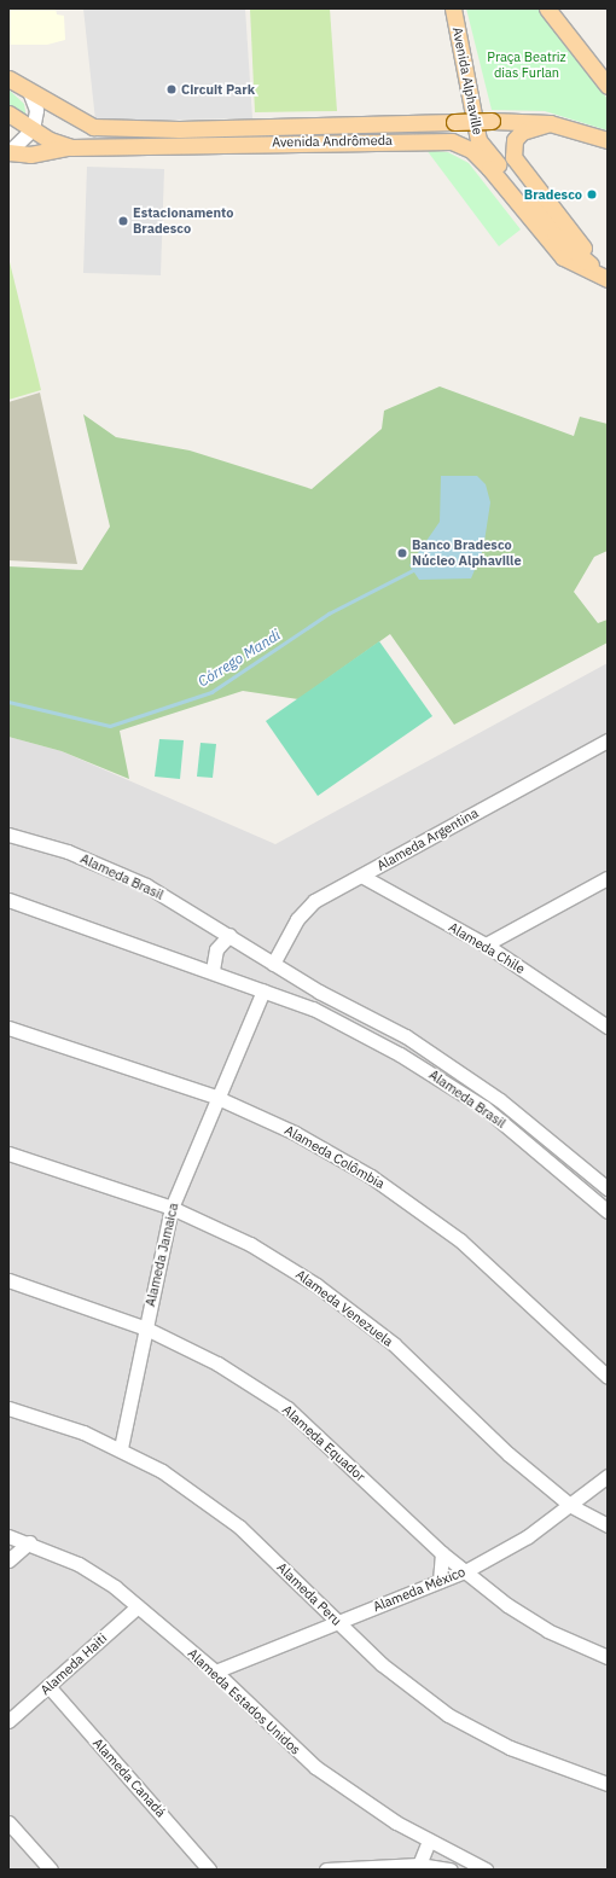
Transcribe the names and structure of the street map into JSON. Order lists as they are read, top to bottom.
{
  "streets": {
    "main road": ["Avenida Alphaville", "Avenida Andrômeda"],
    "street": [
      "Alameda Argentina",
      "Alameda Brasil",
      "Alameda Chile",
      "Alameda Colômbia",
      "Alameda Jamaica",
      "Alameda Venezuela",
      "Alameda Equador",
      "Alameda México",
      "Alameda Peru",
      "Alameda Haiti",
      "Alameda Estados Unidos",
      "Alameda Canadá"
    ]
  },
  "crossings": [
    ["Avenida Alphaville", "Avenida Andrômeda"],
    ["Alameda Argentina", "Alameda Brasil"],
    ["Alameda Argentina", "Alameda Chile"],
    ["Alameda Brasil", "Alameda Jamaica"],
    ["Alameda Colômbia", "Alameda Jamaica"],
    ["Alameda Jamaica", "Alameda Venezuela"],
    ["Alameda Jamaica", "Alameda Equador"],
    ["Alameda Jamaica", "Alameda Peru"],
    ["Alameda Venezuela", "Alameda México"],
    ["Alameda Equador", "Alameda México"],
    ["Alameda México", "Alameda Peru"],
    ["Alameda México", "Alameda Estados Unidos"],
    ["Alameda Haiti", "Alameda Estados Unidos"],
    ["Alameda Haiti", "Alameda Canadá"]
  ],
  "water": ["Córrego Mandi"],
  "parks": ["Praça Beatriz dias Furlan"],
  "places": [
    "Circuit Park",
    "Bradesco",
    "Estacionamento Bradesco",
    "Banco Bradesco Núcleo Alphaville"
  ]
}
